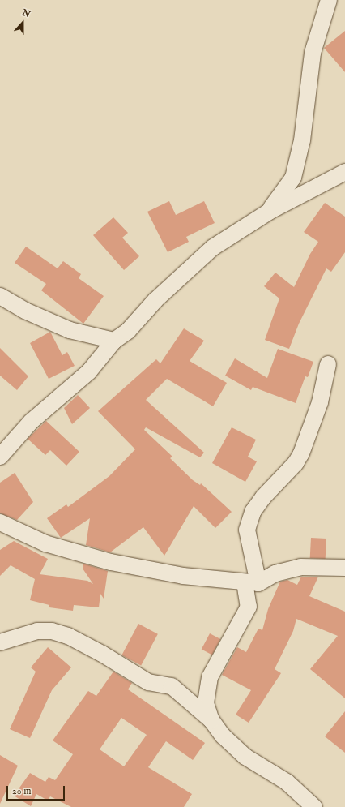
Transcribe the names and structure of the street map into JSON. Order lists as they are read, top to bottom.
{
  "scale_bar": "20 m",
  "north": "top"
}
